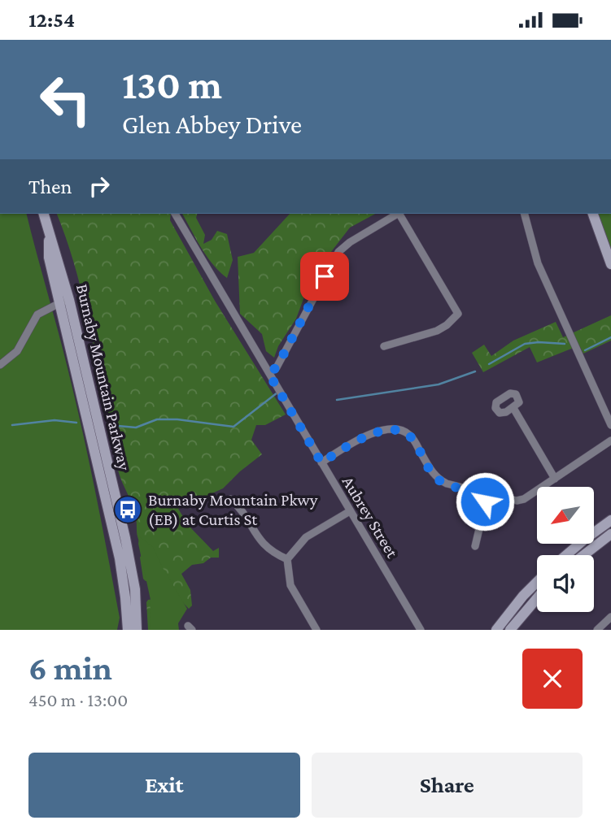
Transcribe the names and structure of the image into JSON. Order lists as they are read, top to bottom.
{
  "streets": {
    "main road": ["Burnaby Mountain Parkway"],
    "street": ["Aubrey Street"]
  },
  "places": {
    "bus stop": ["Burnaby Mountain Pkwy (EB) at Curtis St"]
  },
  "north": "bottom left",
  "page": {
    "status": "12:54",
    "turn": ["130 m", "Glen Abbey Drive"],
    "then": "Then",
    "heading": ["6 min", "450 m · 13:00"],
    "buttons": ["Exit", "Share"]
  }
}
